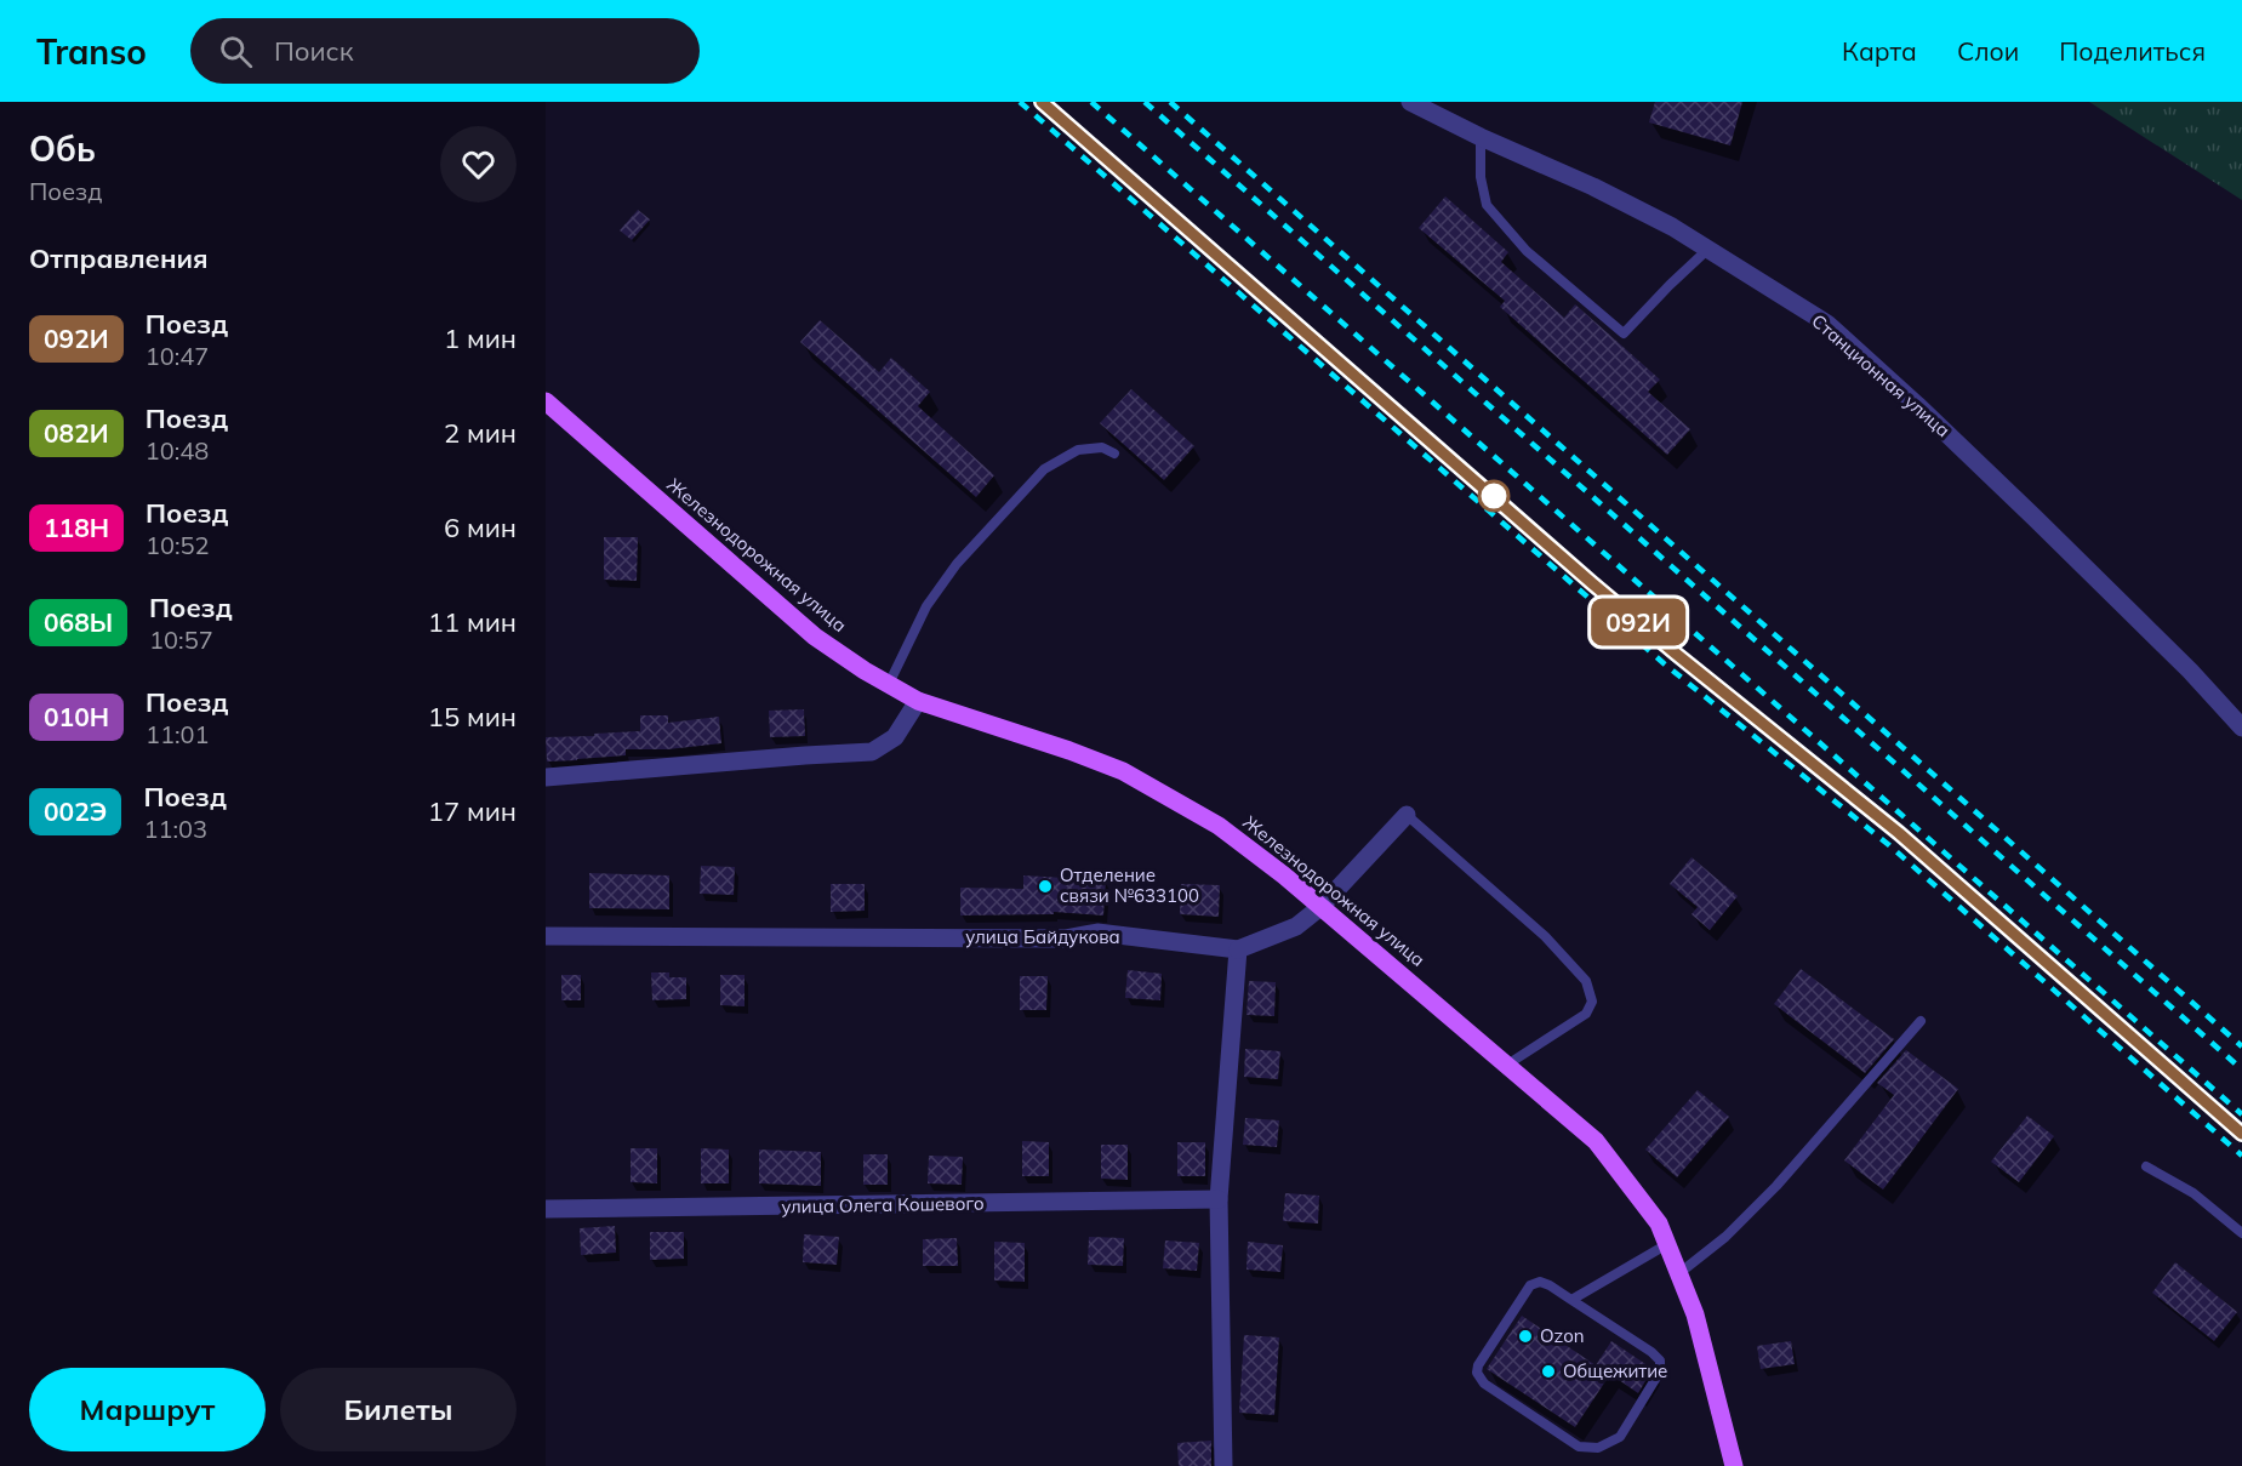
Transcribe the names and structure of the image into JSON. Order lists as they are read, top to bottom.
{
  "streets": {
    "main road": ["Железнодорожная улица"],
    "street": ["Станционная улица", "улица Байдукова", "улица Олега Кошевого"]
  },
  "places": ["Отделение связи №633100", "Ozon", "Общежитие"],
  "page": {
    "header": "Transo",
    "search": "Поиск",
    "nav": ["Карта", "Слои", "Поделиться"],
    "heading": [
      ["Обь", "Поезд"],
      "Отправления"
    ],
    "on_map": "092И",
    "list": [
      {
        "mark": "092И",
        "name": "Поезд",
        "note": "10:47",
        "value": "1 мин"
      },
      {
        "mark": "082И",
        "name": "Поезд",
        "note": "10:48",
        "value": "2 мин"
      },
      {
        "mark": "118Н",
        "name": "Поезд",
        "note": "10:52",
        "value": "6 мин"
      },
      {
        "mark": "068Ы",
        "name": "Поезд",
        "note": "10:57",
        "value": "11 мин"
      },
      {
        "mark": "010Н",
        "name": "Поезд",
        "note": "11:01",
        "value": "15 мин"
      },
      {
        "mark": "002Э",
        "name": "Поезд",
        "note": "11:03",
        "value": "17 мин"
      }
    ],
    "buttons": ["Маршрут", "Билеты"]
  }
}
